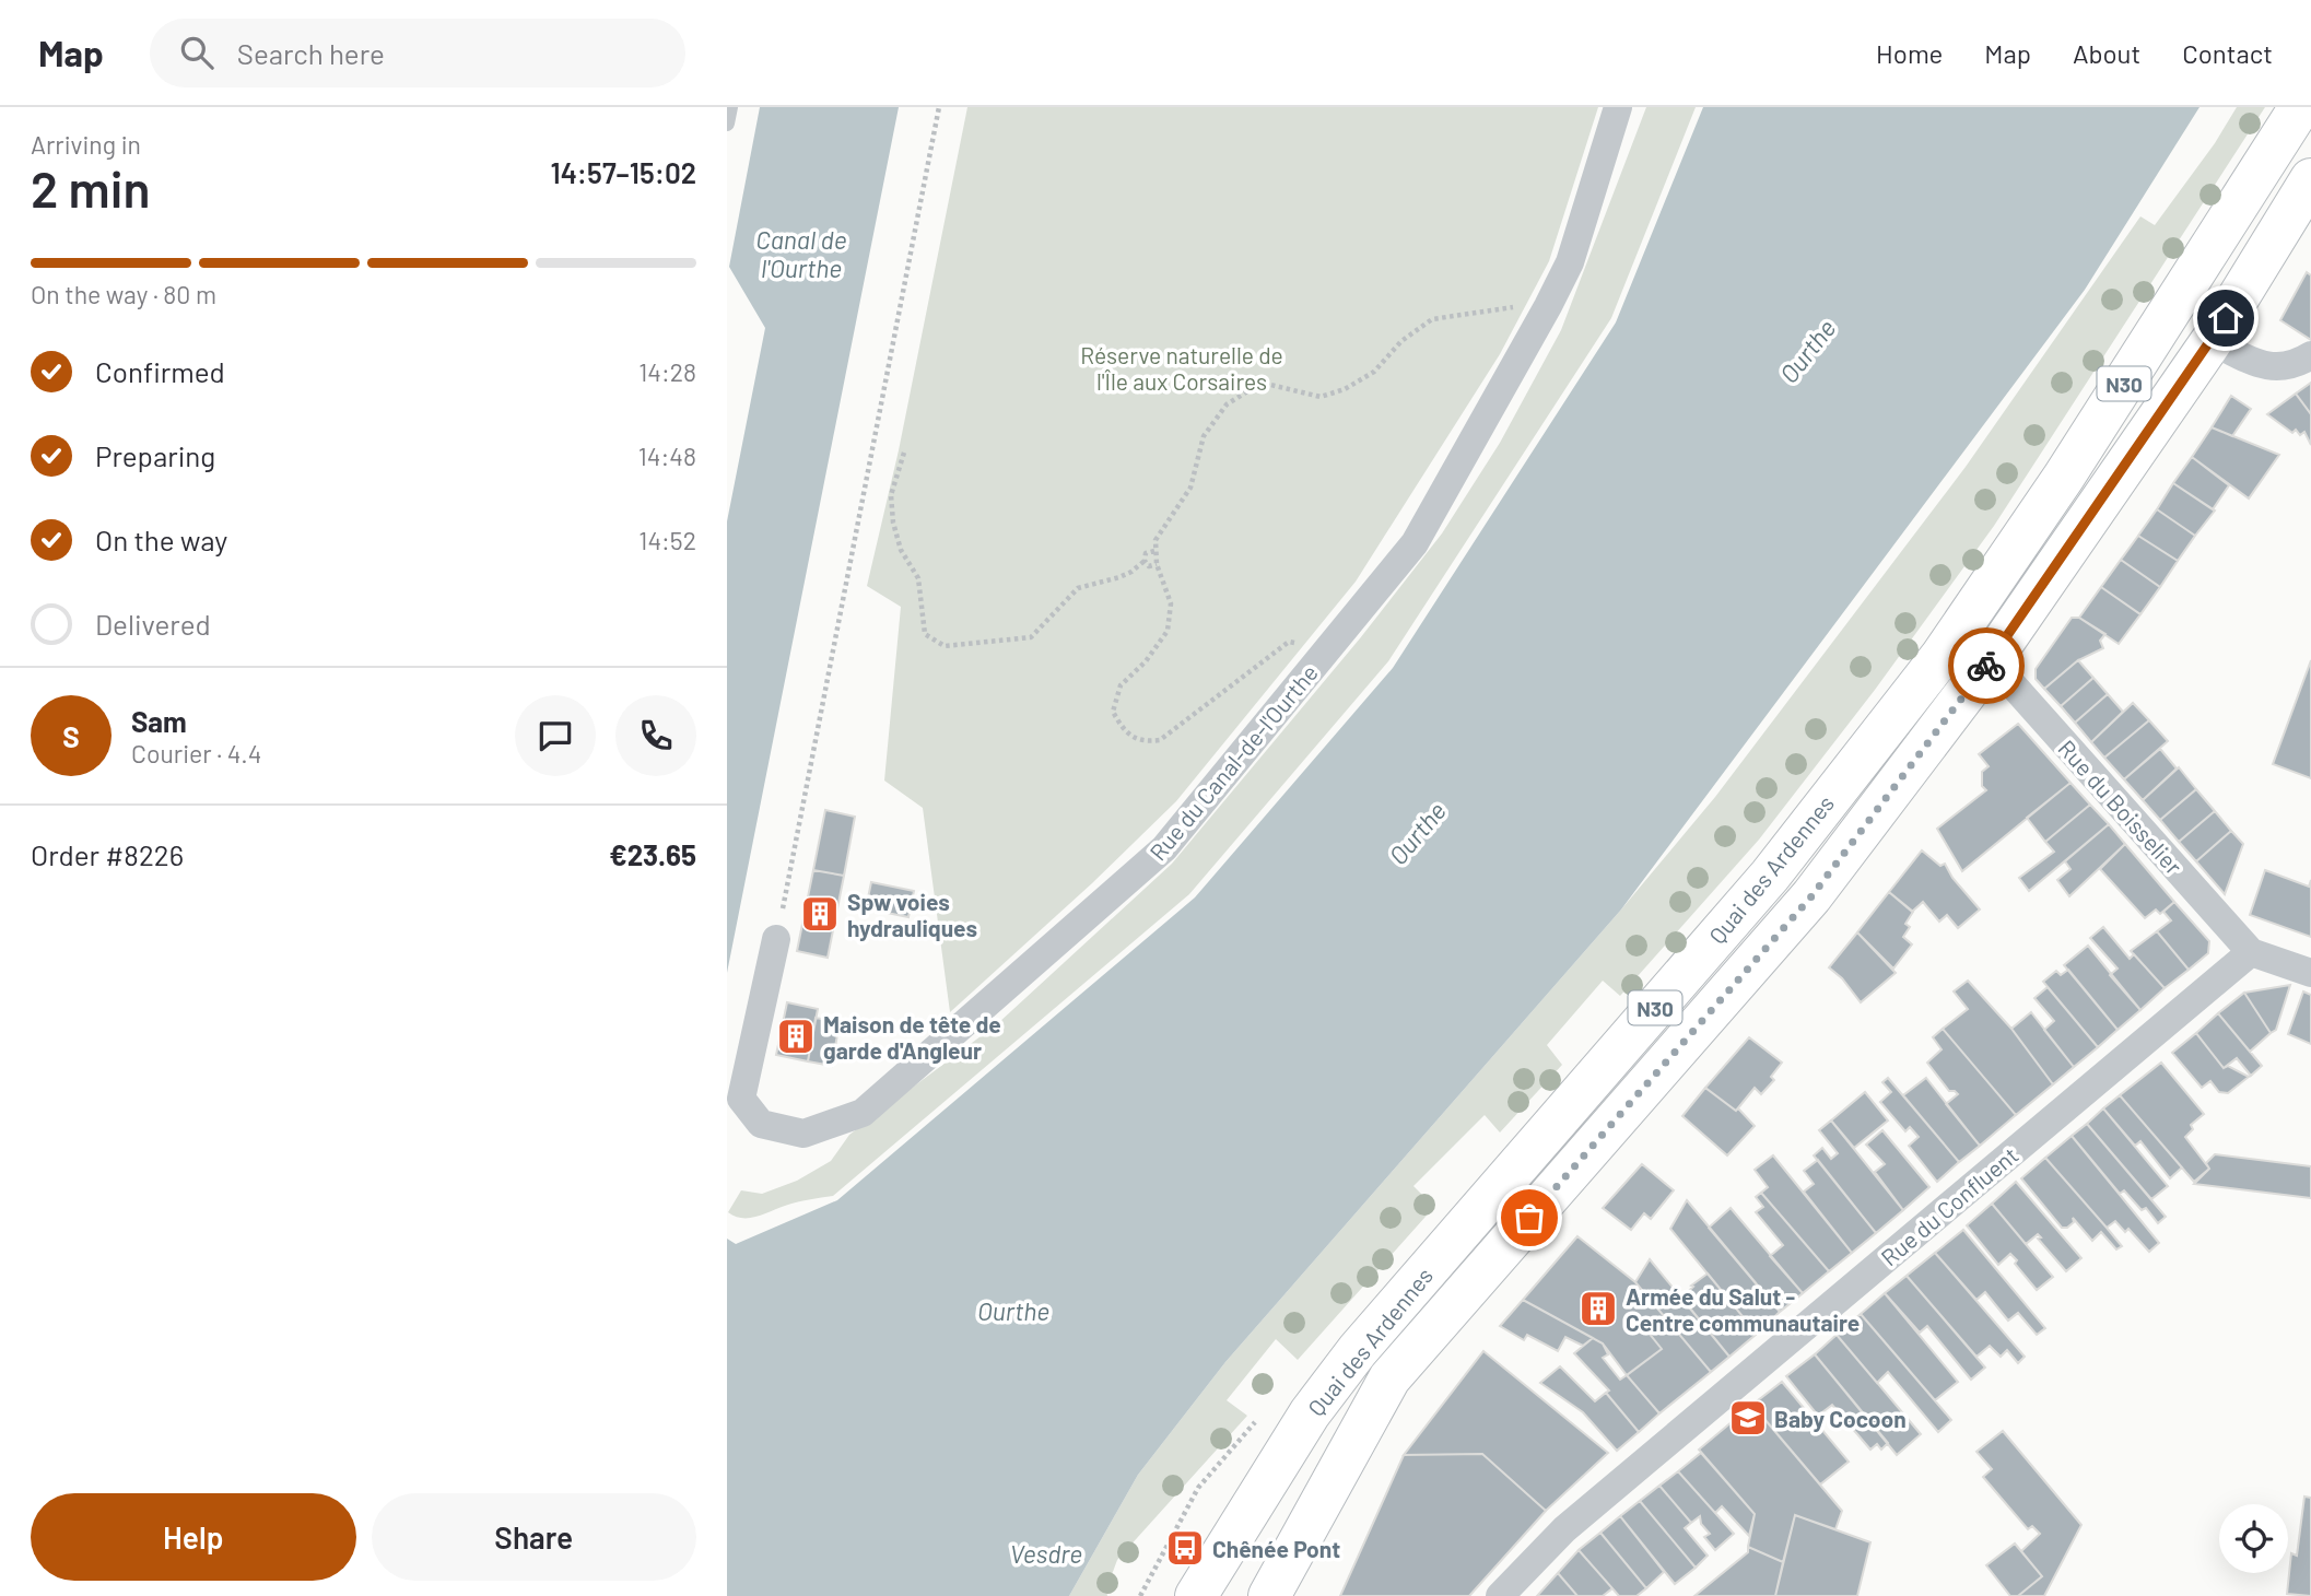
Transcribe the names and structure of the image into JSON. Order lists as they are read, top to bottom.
{
  "streets": {
    "main road": ["N30", "Quai des Ardennes"],
    "street": ["Rue du Canal-de-l'Ourthe", "Rue du Boisselier", "Rue du Confluent"]
  },
  "crossings": [
    ["Rue du Boisselier", "Quai des Ardennes"],
    ["Rue du Boisselier", "Rue du Confluent"]
  ],
  "water": ["Canal de l'Ourthe", "Ourthe", "Vesdre"],
  "parks": ["Réserve naturelle de l'Île aux Corsaires"],
  "places": {
    "building": ["Spw voies hydrauliques", "Maison de tête de garde d'Angleur", "Armée du Salut - Centre communautaire"],
    "school or university": ["Baby Cocoon"],
    "bus stop": ["Chênée Pont"]
  },
  "page": {
    "header": "Map",
    "search": "Search here",
    "nav": [
      "Home",
      "Map",
      "About",
      "Contact"
    ],
    "heading": ["2 min", "Arriving in", "14:57–15:02"],
    "panel": [
      "Sam",
      "Courier · 4.4",
      "Order #8226",
      "€23.65"
    ],
    "bar": "On the way · 80 m",
    "list": [
      ["Confirmed", "14:28"],
      ["Preparing", "14:48"],
      ["On the way", "14:52"],
      "Delivered"
    ],
    "round": "S",
    "buttons": ["Help", "Share"]
  }
}
